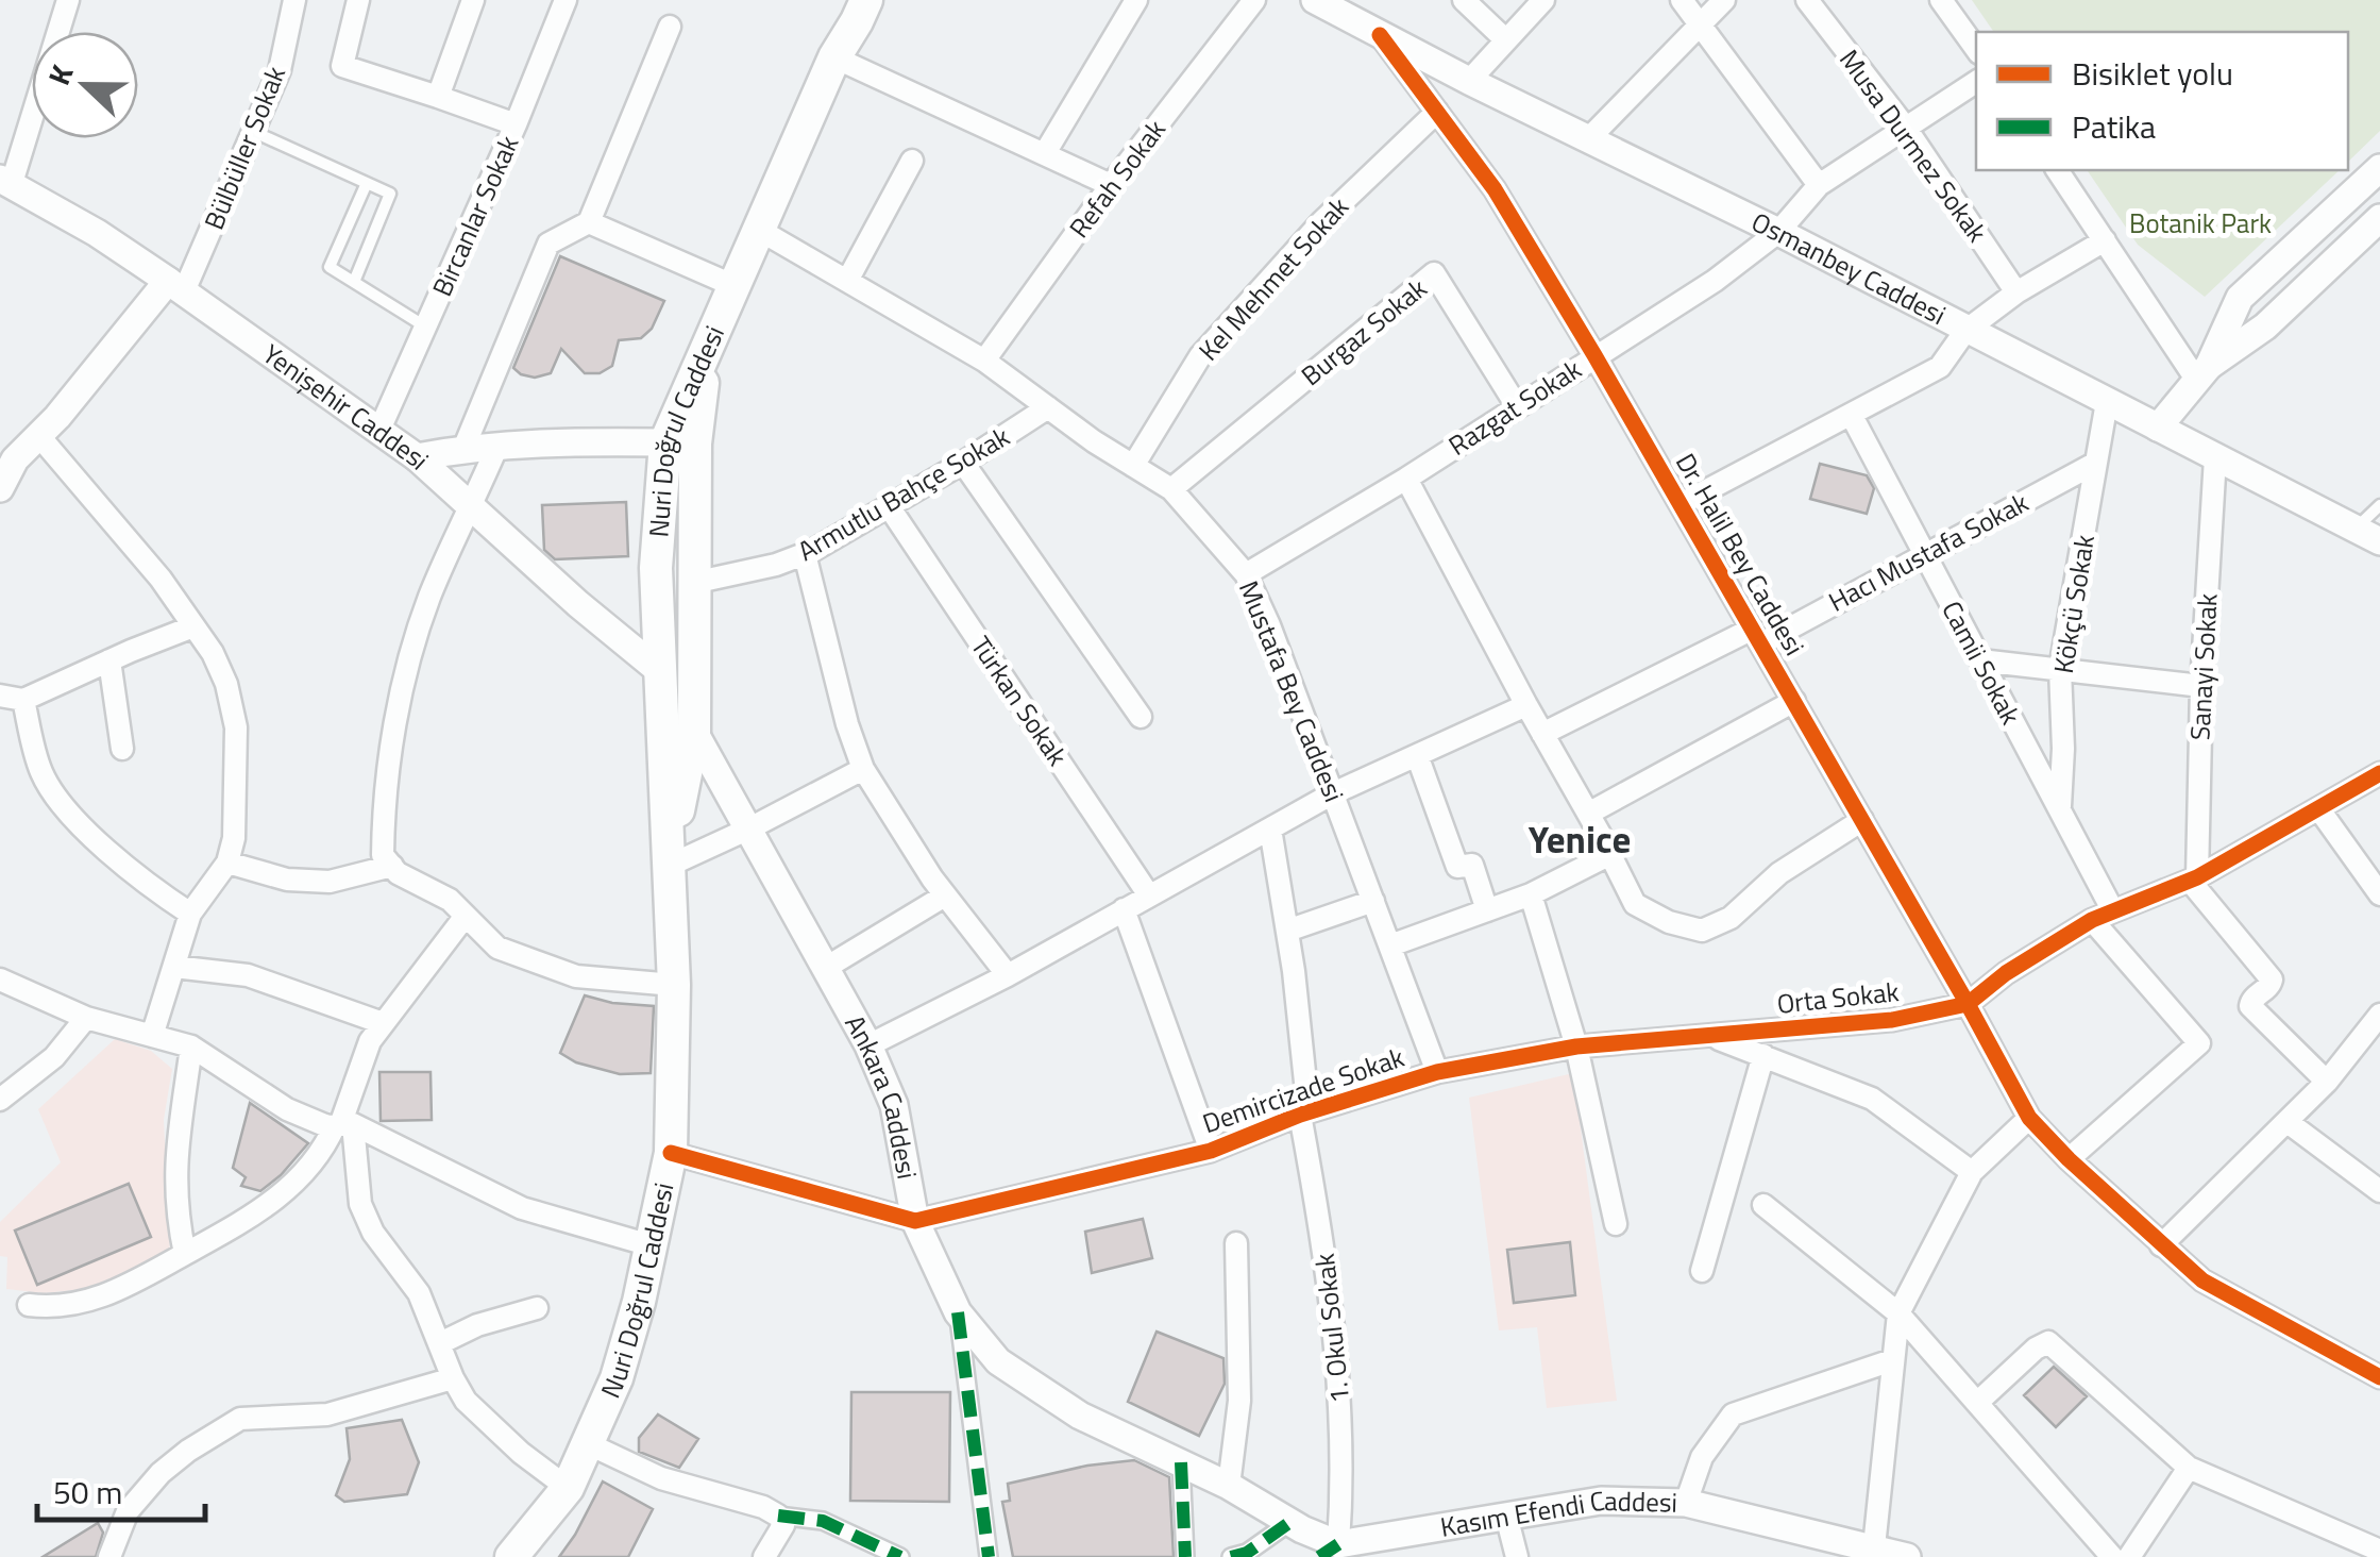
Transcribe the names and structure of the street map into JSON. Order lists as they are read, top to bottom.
{
  "streets": {
    "main road": ["Nuri Doğrul Caddesi"],
    "street": [
      "Musa Durmez Sokak",
      "Bülbüller Sokak",
      "Refah Sokak",
      "Bircanlar Sokak",
      "Osmanbey Caddesi",
      "Kel Mehmet Sokak",
      "Burgaz Sokak",
      "Yenişehir Caddesi",
      "Razgat Sokak",
      "Armutlu Bahçe Sokak",
      "Hacı Mustafa Sokak",
      "Dr. Halil Bey Caddesi",
      "Kökçü Sokak",
      "Camii Sokak",
      "Sanayi Sokak",
      "Mustafa Bey Caddesi",
      "Türkan Sokak",
      "Orta Sokak",
      "Demircizade Sokak",
      "Ankara Caddesi",
      "1. Okul Sokak",
      "Kasım Efendi Caddesi"
    ]
  },
  "crossings": [
    ["Musa Durmez Sokak", "Razgat Sokak"],
    ["Bülbüller Sokak", "Yenişehir Caddesi"],
    ["Refah Sokak", "Mustafa Bey Caddesi"],
    ["Bircanlar Sokak", "Yenişehir Caddesi"],
    ["Osmanbey Caddesi", "Razgat Sokak"],
    ["Osmanbey Caddesi", "Dr. Halil Bey Caddesi"],
    ["Osmanbey Caddesi", "Kökçü Sokak"],
    ["Osmanbey Caddesi", "Sanayi Sokak"],
    ["Kel Mehmet Sokak", "Dr. Halil Bey Caddesi"],
    ["Kel Mehmet Sokak", "Mustafa Bey Caddesi"],
    ["Burgaz Sokak", "Razgat Sokak"],
    ["Burgaz Sokak", "Mustafa Bey Caddesi"],
    ["Yenişehir Caddesi", "Nuri Doğrul Caddesi"],
    ["Razgat Sokak", "Dr. Halil Bey Caddesi"],
    ["Razgat Sokak", "Mustafa Bey Caddesi"],
    ["Nuri Doğrul Caddesi", "Armutlu Bahçe Sokak"],
    ["Nuri Doğrul Caddesi", "Mustafa Bey Caddesi"],
    ["Nuri Doğrul Caddesi", "Ankara Caddesi"],
    ["Armutlu Bahçe Sokak", "Mustafa Bey Caddesi"],
    ["Armutlu Bahçe Sokak", "Türkan Sokak"],
    ["Hacı Mustafa Sokak", "Dr. Halil Bey Caddesi"],
    ["Hacı Mustafa Sokak", "Kökçü Sokak"],
    ["Hacı Mustafa Sokak", "Camii Sokak"],
    ["Dr. Halil Bey Caddesi", "Orta Sokak"],
    ["Kökçü Sokak", "Camii Sokak"],
    ["Mustafa Bey Caddesi", "Demircizade Sokak"],
    ["Orta Sokak", "Demircizade Sokak"],
    ["Demircizade Sokak", "Ankara Caddesi"],
    ["Demircizade Sokak", "1. Okul Sokak"],
    ["1. Okul Sokak", "Kasım Efendi Caddesi"]
  ],
  "districts": ["Yenice"],
  "parks": ["Botanik Park"],
  "legend": ["Bisiklet yolu", "Patika"],
  "scale_bar": "50 m",
  "north": "left"
}
